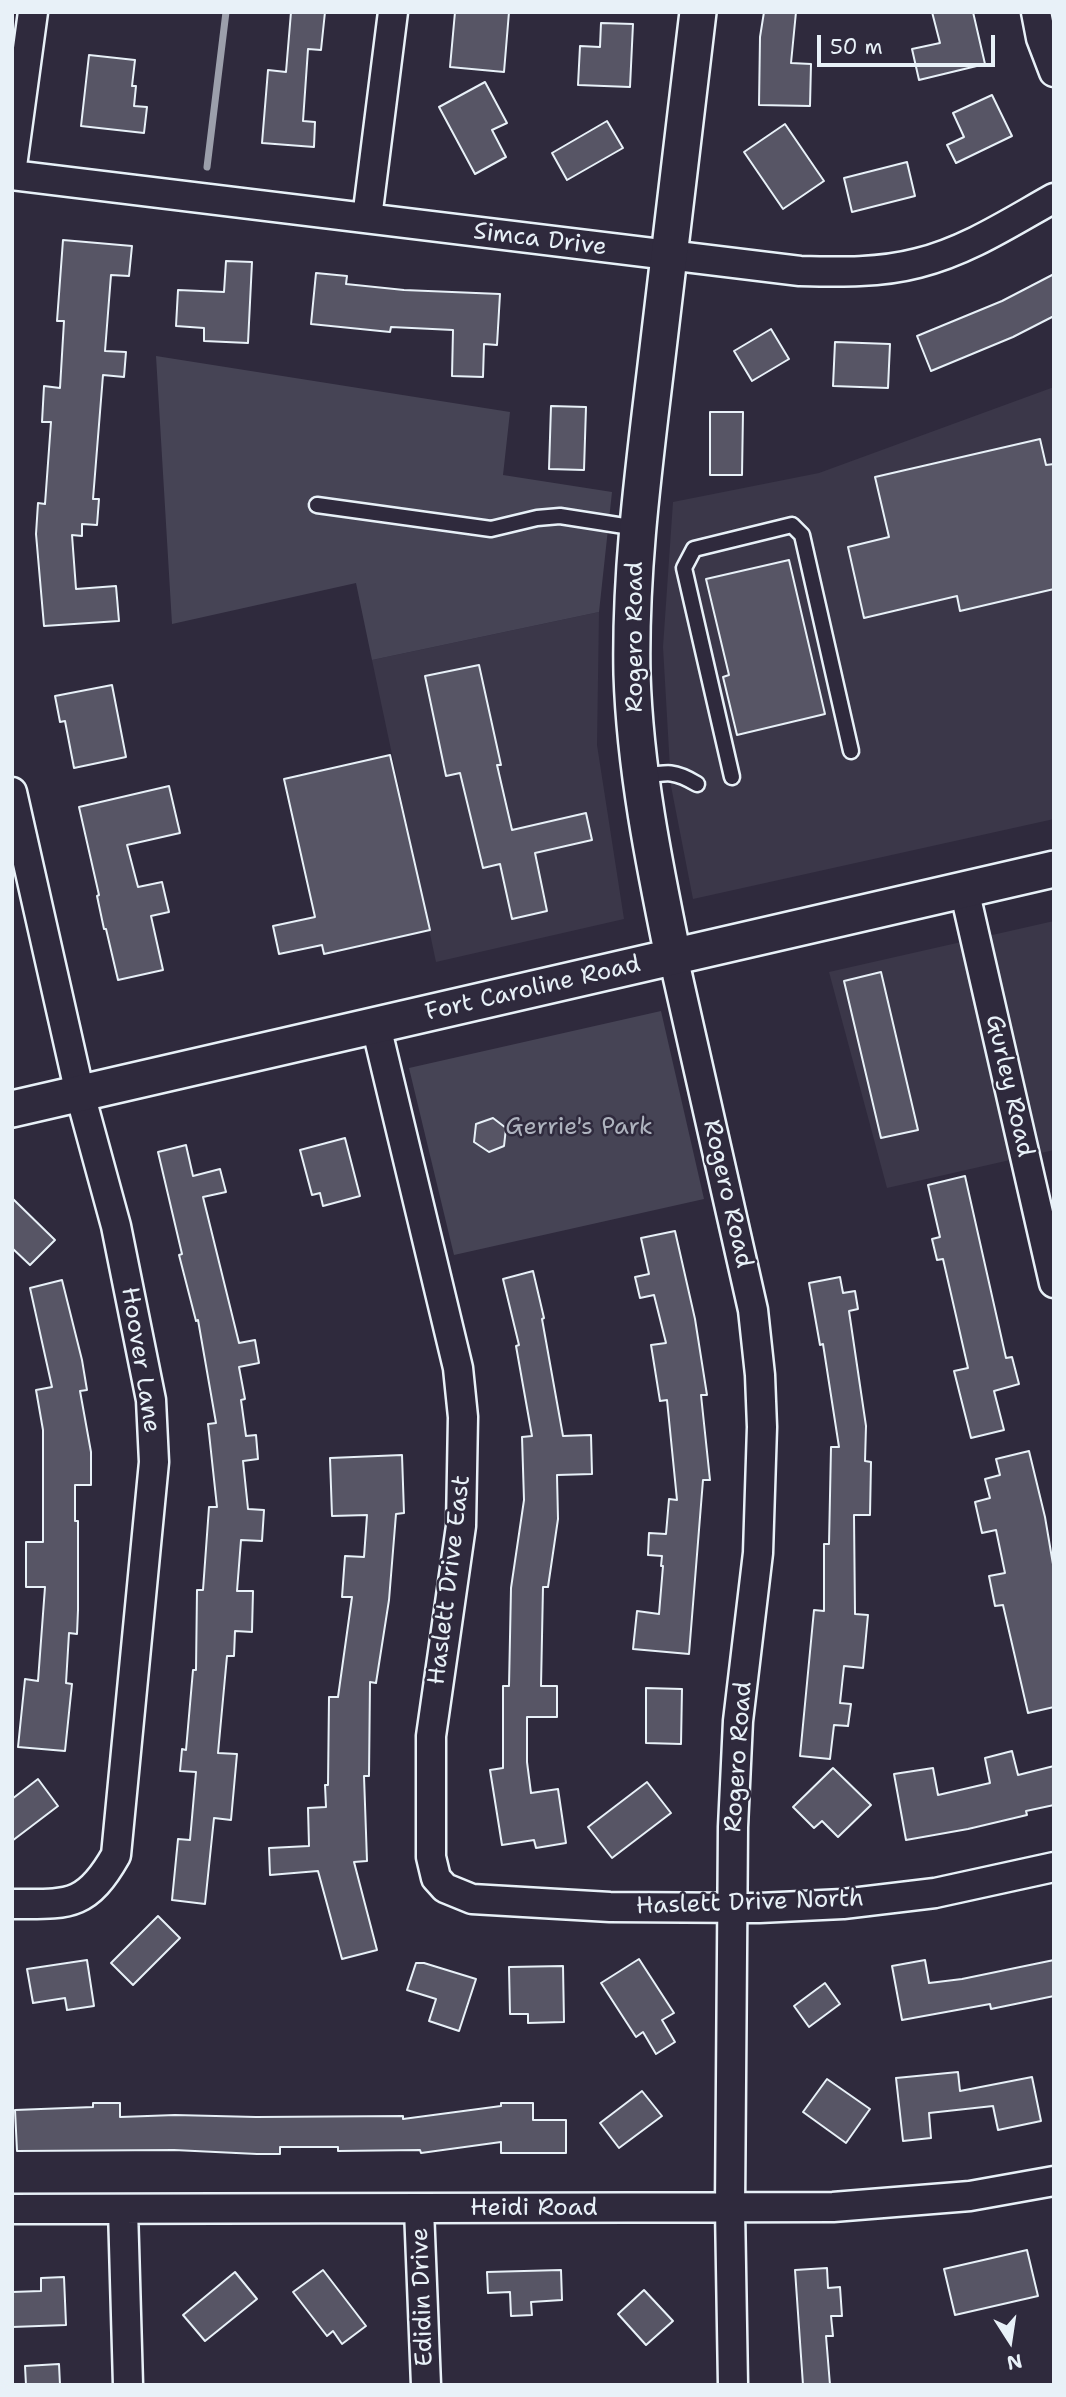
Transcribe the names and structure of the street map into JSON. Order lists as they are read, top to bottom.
{
  "streets": {
    "street": [
      "Simca Drive",
      "Rogero Road",
      "Fort Caroline Road",
      "Gurley Road",
      "Hoover Lane",
      "Haslett Drive East",
      "Haslett Drive North",
      "Heidi Road",
      "Edidin Drive"
    ]
  },
  "crossings": [
    ["Simca Drive", "Rogero Road"],
    ["Rogero Road", "Fort Caroline Road"],
    ["Rogero Road", "Haslett Drive North"],
    ["Rogero Road", "Heidi Road"],
    ["Fort Caroline Road", "Gurley Road"],
    ["Fort Caroline Road", "Hoover Lane"],
    ["Fort Caroline Road", "Haslett Drive East"],
    ["Haslett Drive East", "Haslett Drive North"],
    ["Heidi Road", "Edidin Drive"]
  ],
  "parks": ["Gerrie's Park"],
  "scale_bar": "50 m",
  "north": "bottom"
}
